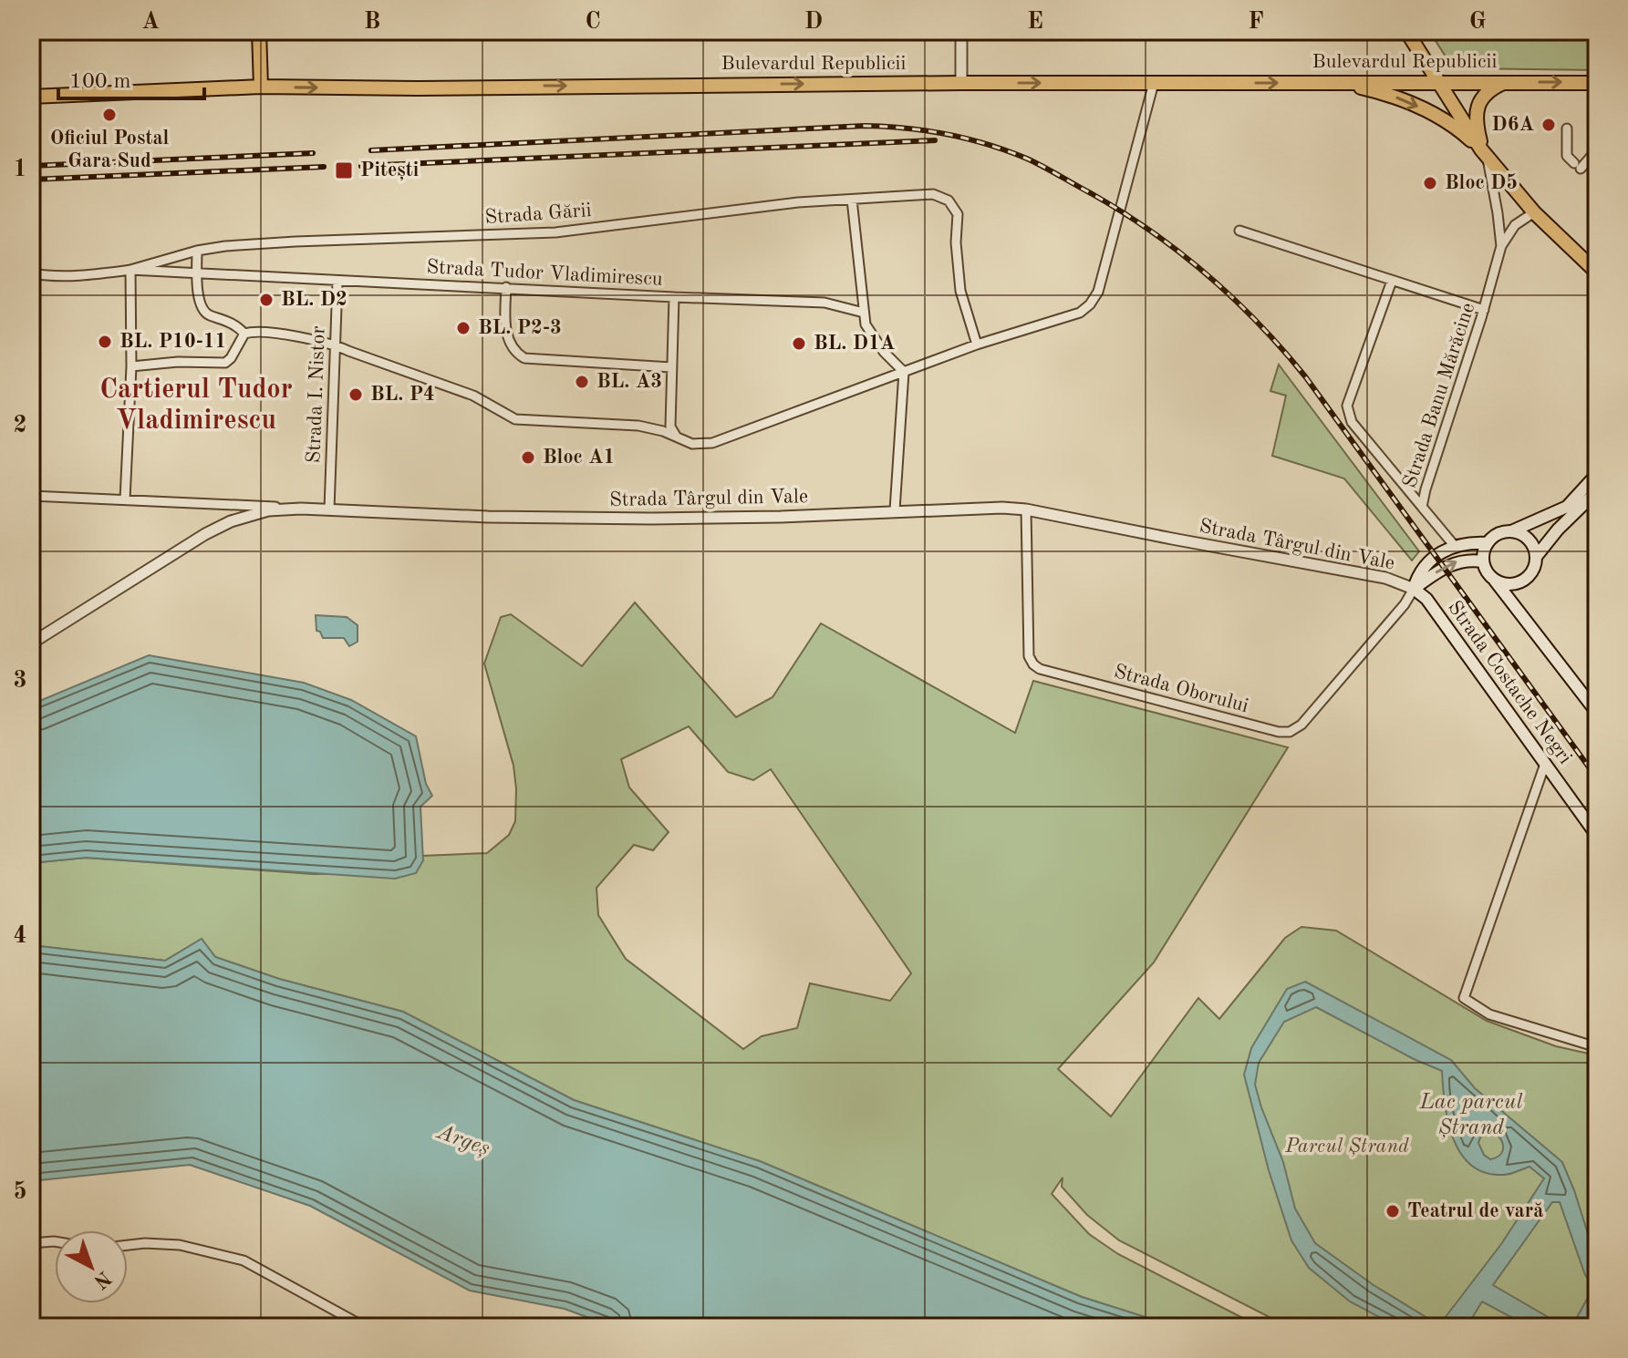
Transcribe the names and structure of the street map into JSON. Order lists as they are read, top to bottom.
{
  "streets": {
    "main road": ["Bulevardul Republicii", "Strada Târgul din Vale", "Strada Costache Negri"],
    "street": [
      "Strada Gării",
      "Strada Tudor Vladimirescu",
      "Strada I. Nistor",
      "Strada Banu Mărăcine",
      "Strada Oborului"
    ]
  },
  "crossings": [
    ["Strada Gării", "Strada Tudor Vladimirescu"],
    ["Strada Tudor Vladimirescu", "Strada I. Nistor"],
    ["Strada I. Nistor", "Strada Târgul din Vale"],
    ["Strada Banu Mărăcine", "Strada Târgul din Vale"],
    ["Strada Târgul din Vale", "Strada Costache Negri"],
    ["Strada Târgul din Vale", "Strada Oborului"],
    ["Strada Costache Negri", "Strada Oborului"]
  ],
  "one_way": ["Bulevardul Republicii"],
  "districts": ["Cartierul Tudor Vladimirescu"],
  "water": ["Lac parcul Ștrand", "Argeș"],
  "parks": ["Parcul Ștrand"],
  "places": {
    "other": [
      "Oficiul Postal Gara Sud",
      "D6A",
      "Bloc D5",
      "BL. D2",
      "BL. P2-3",
      "BL. P10-11",
      "BL. D1A",
      "BL. A3",
      "BL. P4",
      "Bloc A1",
      "Teatrul de vară"
    ],
    "transit": ["Pitești"]
  },
  "scale_bar": "100 m",
  "north": "bottom right",
  "grid": {
    "columns": [
      "A",
      "B",
      "C",
      "D",
      "E",
      "F",
      "G"
    ],
    "rows": [
      "1",
      "2",
      "3",
      "4",
      "5"
    ]
  }
}
